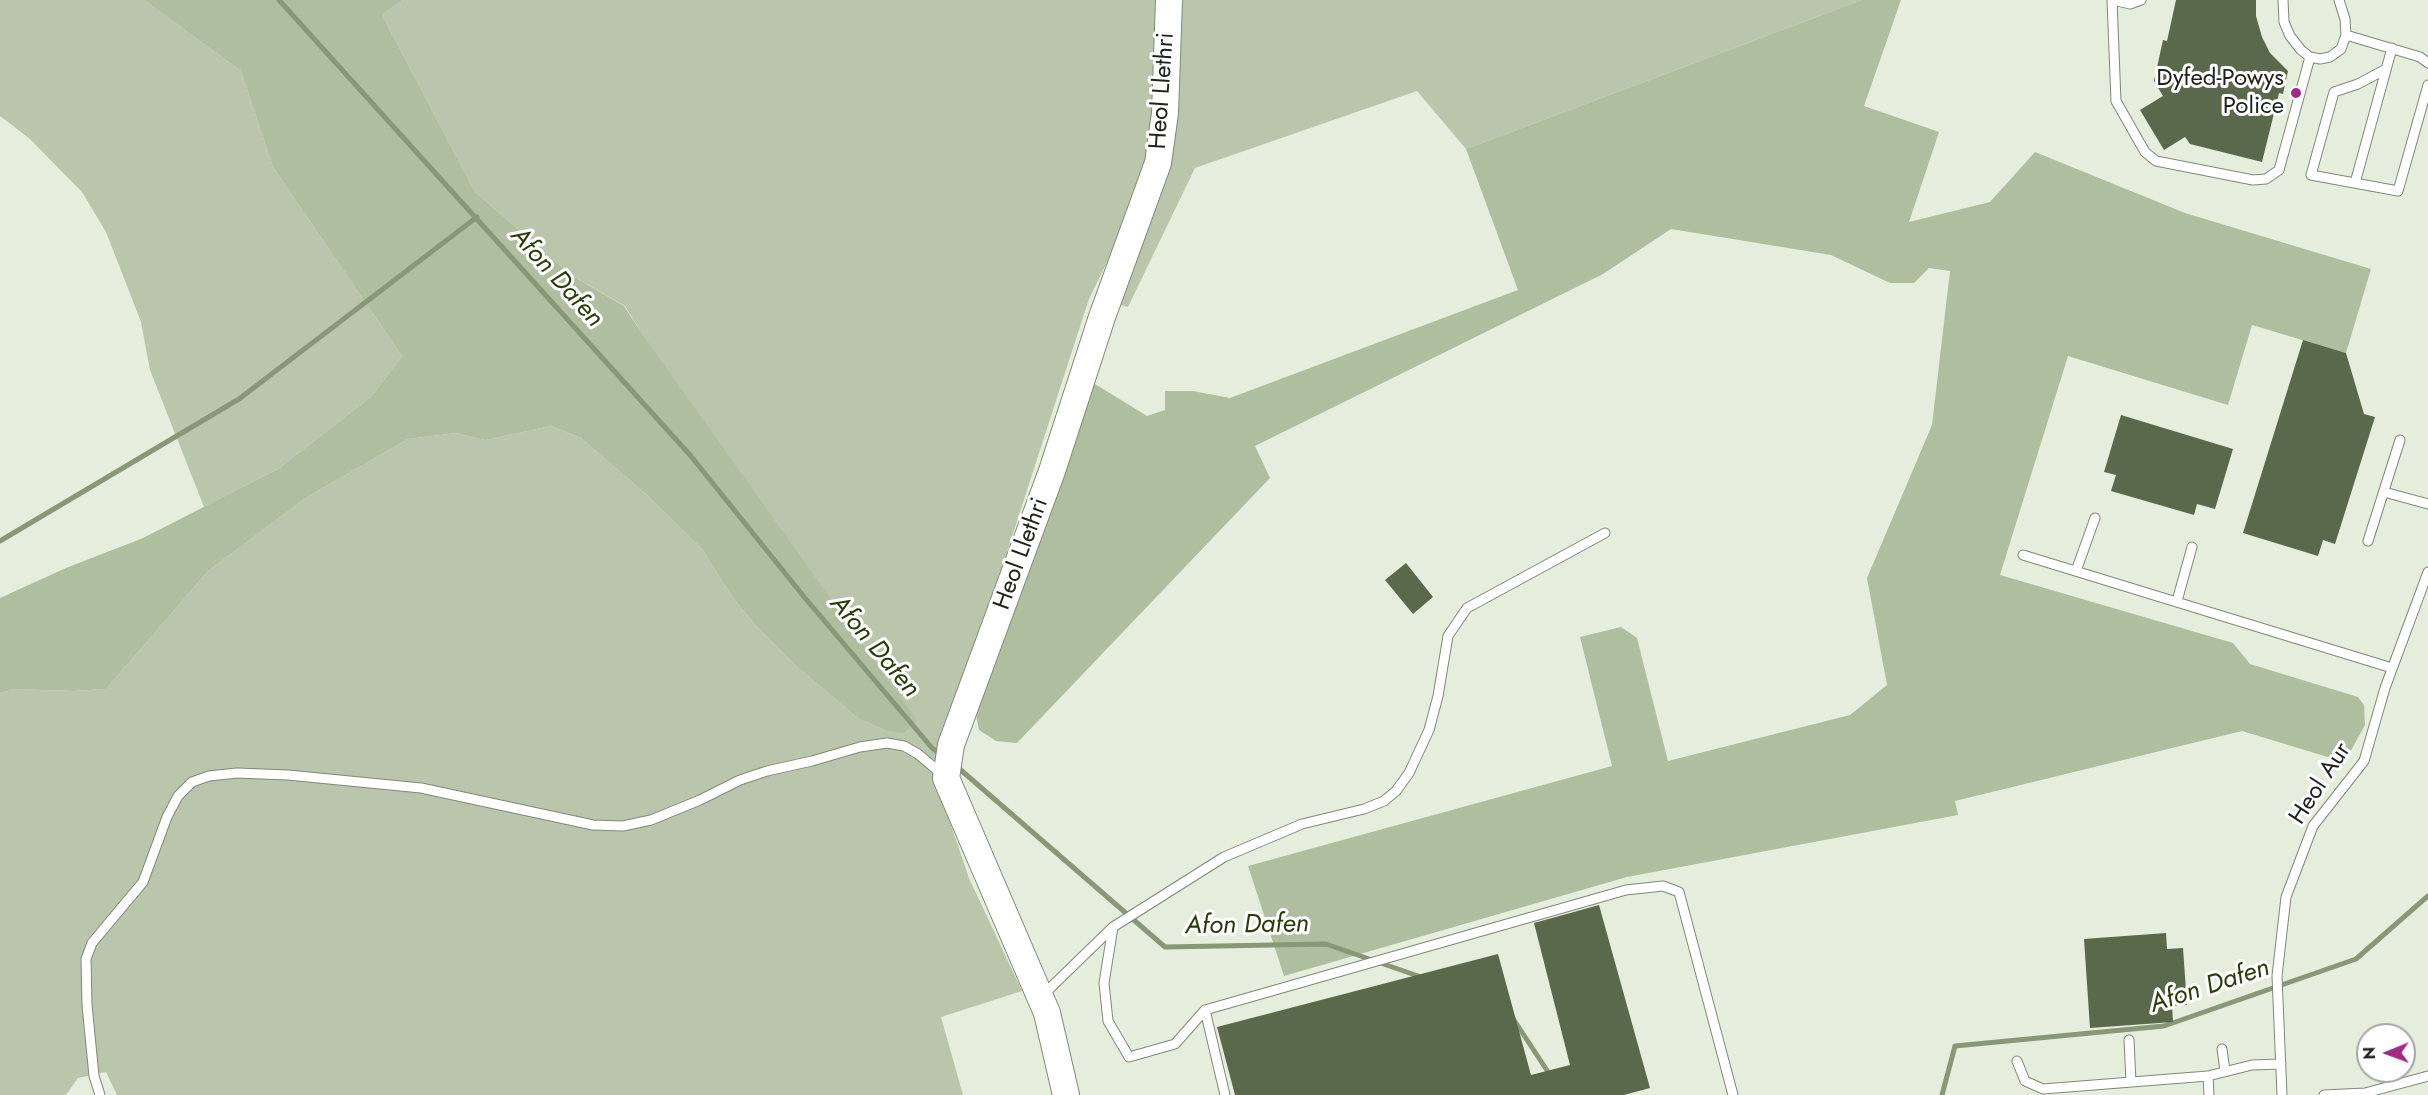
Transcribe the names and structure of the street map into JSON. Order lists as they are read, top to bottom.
{
  "streets": {
    "street": ["Heol Llethri"],
    "lane": ["Heol Aur"]
  },
  "water": ["Afon Dafen"],
  "places": ["Dyfed-Powys Police"],
  "north": "left"
}
